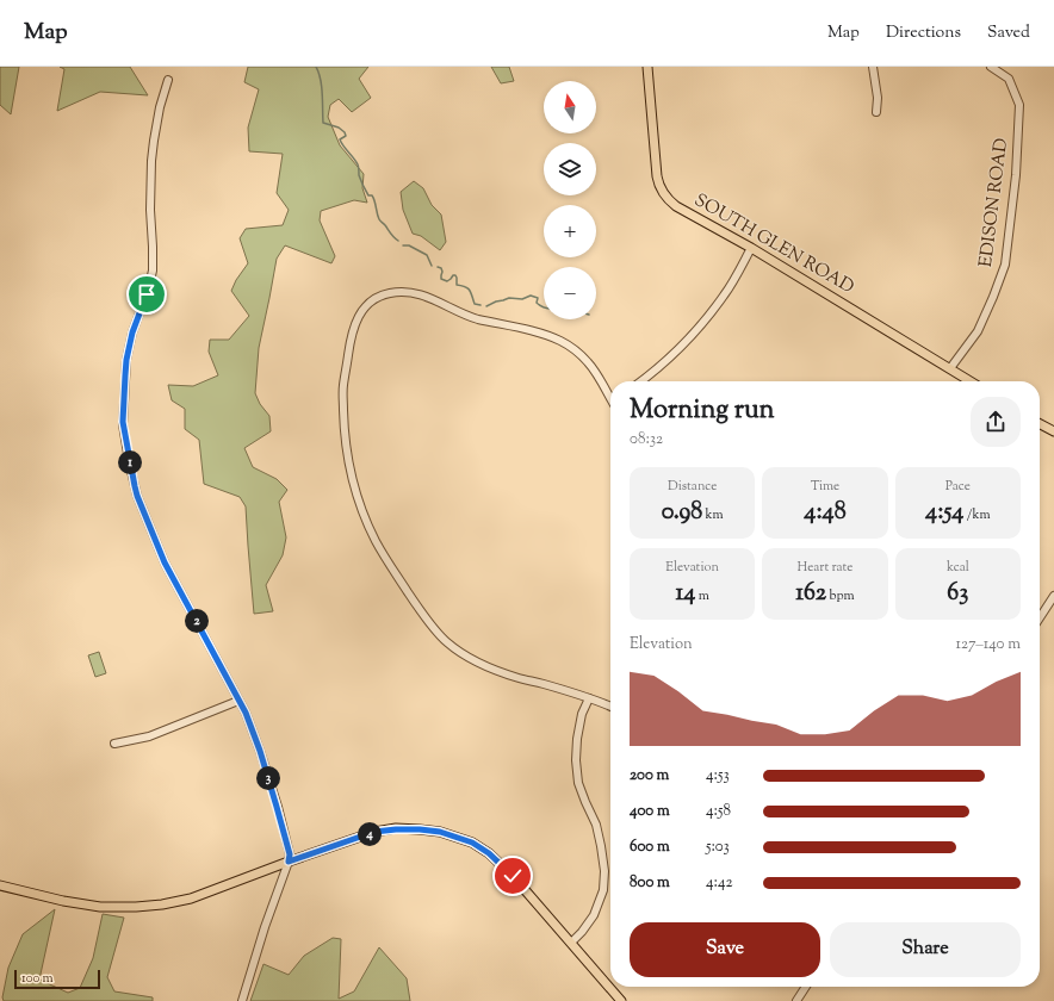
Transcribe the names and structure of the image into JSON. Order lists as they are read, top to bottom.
{
  "streets": {
    "main road": ["SOUTH GLEN ROAD"],
    "street": ["EDISON ROAD"]
  },
  "crossings": [
    ["EDISON ROAD", "SOUTH GLEN ROAD"]
  ],
  "scale_bar": "100 m",
  "north": "top",
  "page": {
    "header": "Map",
    "nav": ["Map", "Directions", "Saved"],
    "map_buttons": ["+", "−"],
    "heading": ["Morning run", "08:32"],
    "pins": [
      "1",
      "2",
      "3",
      "4"
    ],
    "stats": [
      ["Distance", "0.98 km"],
      ["Time", "4:48"],
      ["Pace", "4:54 /km"],
      ["Elevation", "14 m"],
      ["Heart rate", "162 bpm"],
      ["kcal", "63"]
    ],
    "chart": ["Elevation", "127–140 m"],
    "list": [
      {
        "name": "200 m",
        "note": "4:53"
      },
      {
        "name": "400 m",
        "note": "4:58"
      },
      {
        "name": "600 m",
        "note": "5:03"
      },
      {
        "name": "800 m",
        "note": "4:42"
      }
    ],
    "buttons": ["Save", "Share"],
    "scale": "100 m"
  }
}
